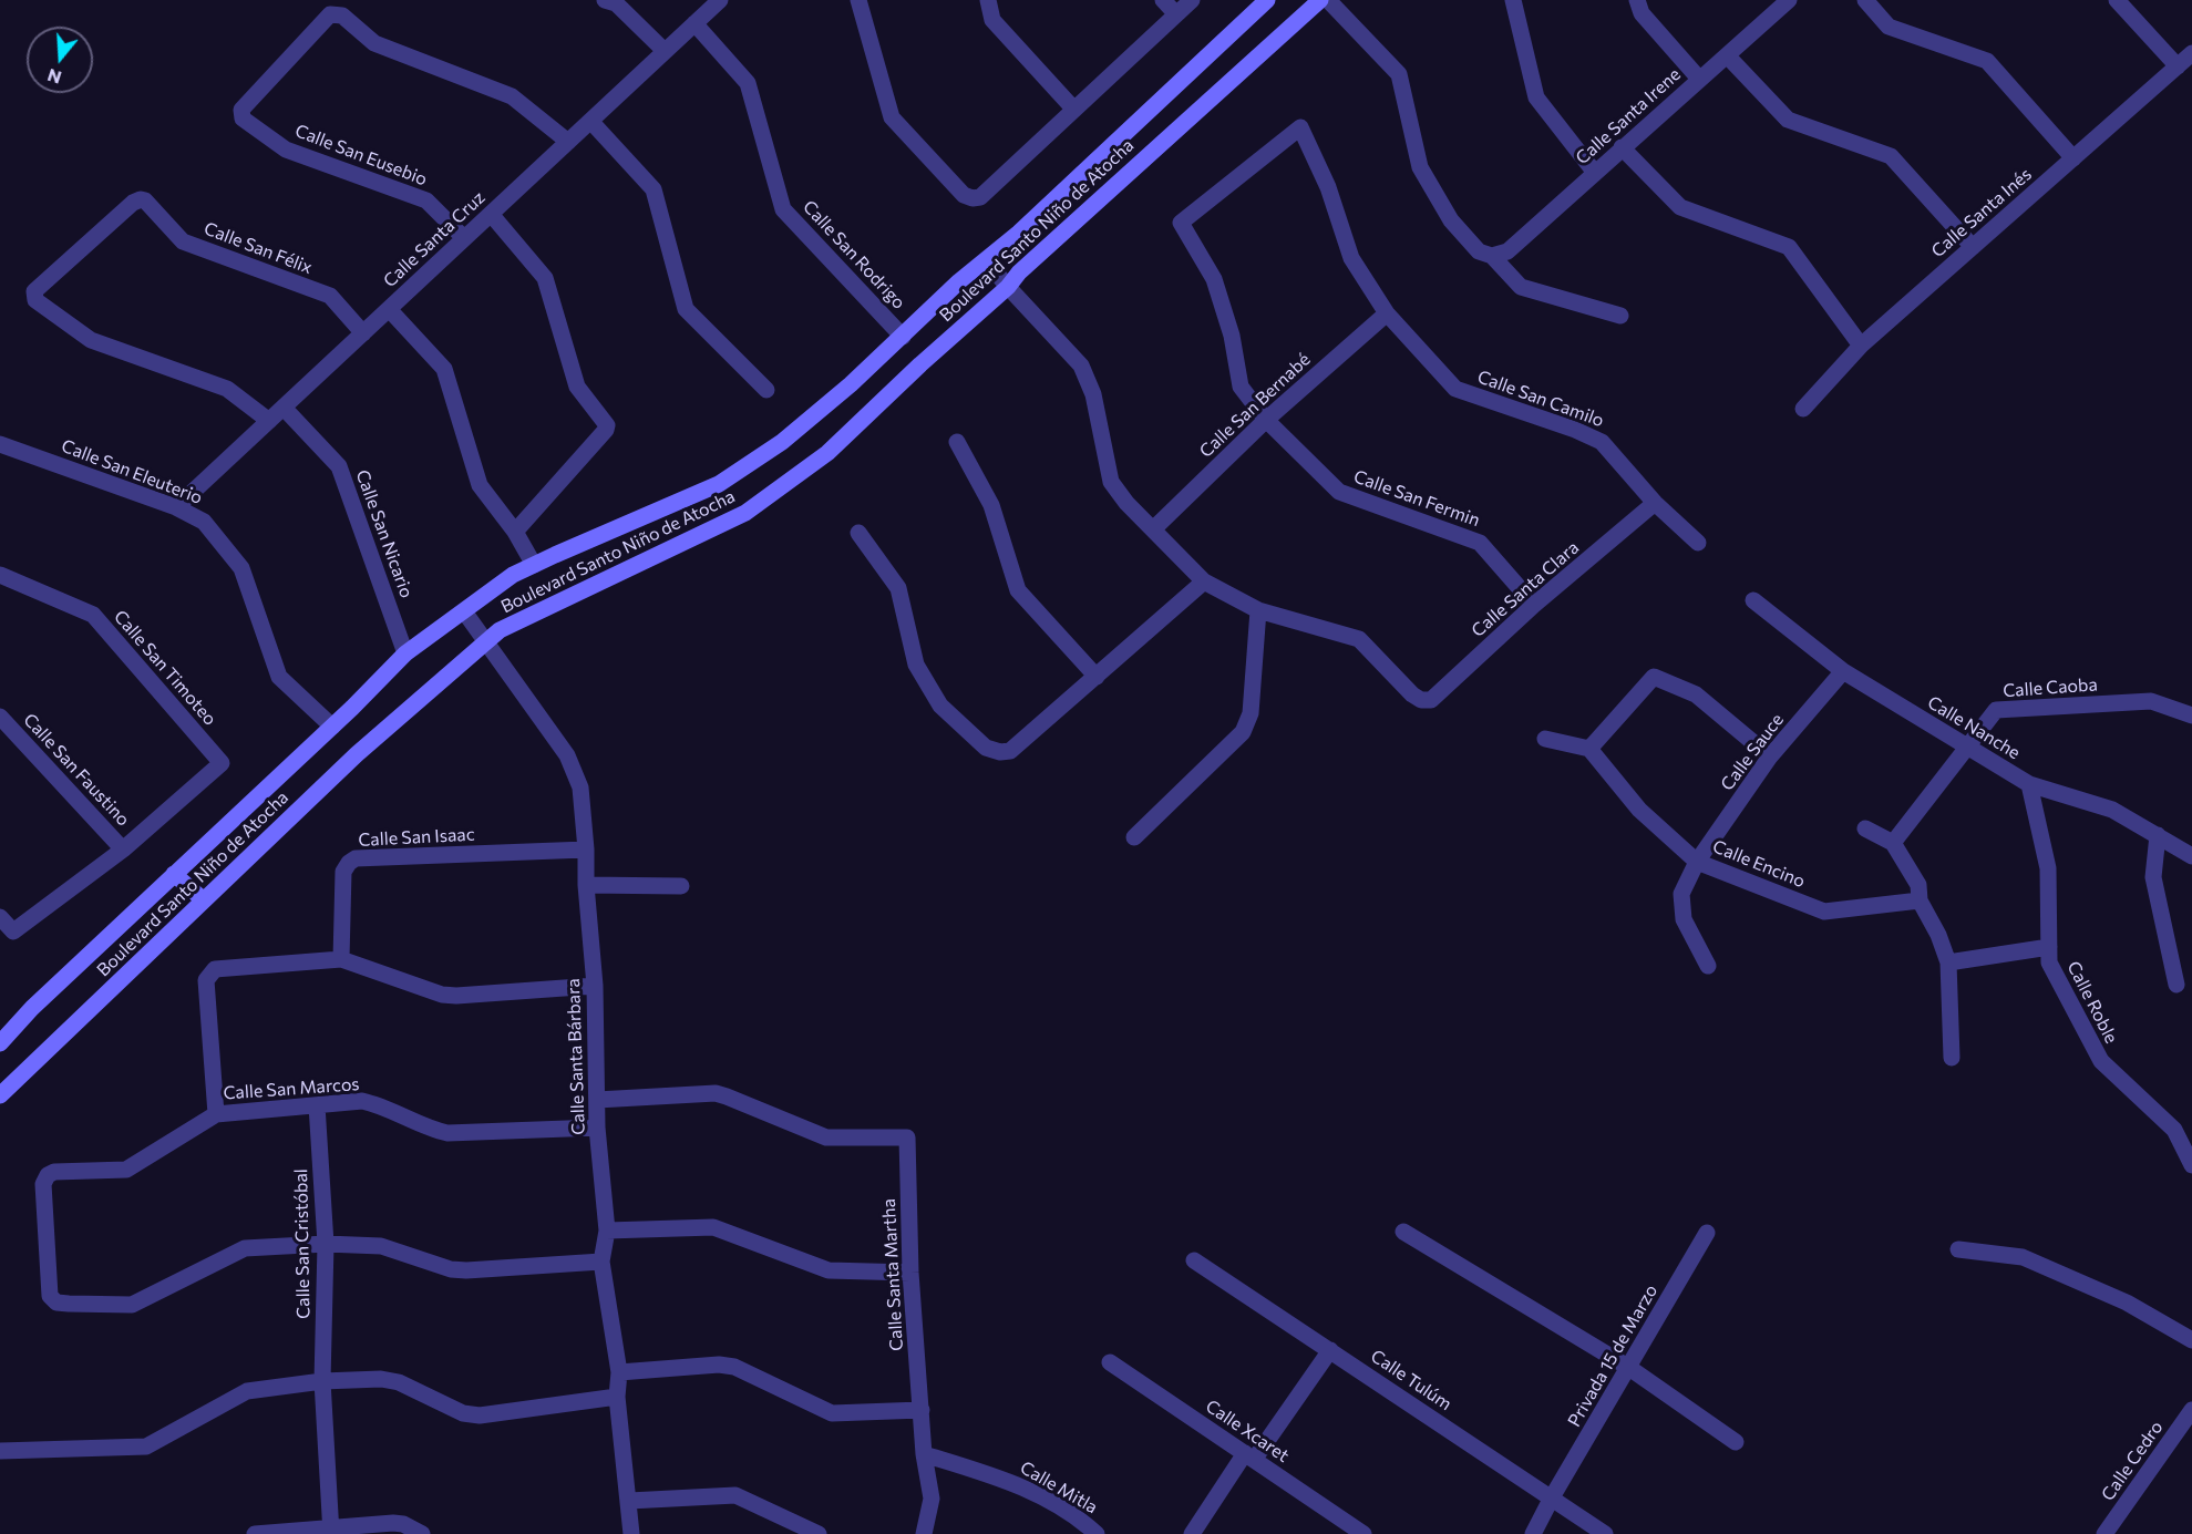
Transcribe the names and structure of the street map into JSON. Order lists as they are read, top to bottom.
{
  "streets": {
    "street": [
      "Calle Santa Irene",
      "Calle San Eusebio",
      "Calle Santa Inés",
      "Boulevard Santo Niño de Atocha",
      "Calle Santa Cruz",
      "Calle San Félix",
      "Calle San Rodrigo",
      "Calle San Camilo",
      "Calle San Bernabé",
      "Calle San Eleuterio",
      "Calle San Fermin",
      "Calle San Nicario",
      "Calle Santa Clara",
      "Calle San Timoteo",
      "Calle Caoba",
      "Calle Nanche",
      "Calle Sauce",
      "Calle San Faustino",
      "Calle San Isaac",
      "Calle Encino",
      "Calle Roble",
      "Calle Santa Bárbara",
      "Calle San Marcos",
      "Calle San Cristóbal",
      "Calle Santa Martha",
      "Privada 15 de Marzo",
      "Calle Tulúm",
      "Calle Xcaret",
      "Calle Cedro",
      "Calle Mitla"
    ]
  },
  "crossings": [
    ["Calle San Eusebio", "Calle Santa Cruz"],
    ["Boulevard Santo Niño de Atocha", "Calle San Rodrigo"],
    ["Boulevard Santo Niño de Atocha", "Calle San Eleuterio"],
    ["Boulevard Santo Niño de Atocha", "Calle San Nicario"],
    ["Boulevard Santo Niño de Atocha", "Calle Santa Bárbara"],
    ["Calle Santa Cruz", "Calle San Félix"],
    ["Calle Santa Cruz", "Calle San Rodrigo"],
    ["Calle Santa Cruz", "Calle San Eleuterio"],
    ["Calle Santa Cruz", "Calle San Nicario"],
    ["Calle San Camilo", "Calle San Bernabé"],
    ["Calle San Camilo", "Calle San Fermin"],
    ["Calle San Camilo", "Calle Santa Clara"],
    ["Calle San Bernabé", "Calle San Fermin"],
    ["Calle San Fermin", "Calle Santa Clara"],
    ["Calle San Timoteo", "Calle San Faustino"],
    ["Calle Caoba", "Calle Nanche"],
    ["Calle Nanche", "Calle Sauce"],
    ["Calle Nanche", "Calle Roble"],
    ["Calle Sauce", "Calle Encino"],
    ["Calle San Isaac", "Calle Santa Bárbara"],
    ["Calle Santa Bárbara", "Calle San Marcos"],
    ["Calle Santa Bárbara", "Calle Santa Martha"],
    ["Calle San Marcos", "Calle San Cristóbal"],
    ["Calle Santa Martha", "Calle Mitla"],
    ["Privada 15 de Marzo", "Calle Tulúm"]
  ],
  "north": "bottom"
}
